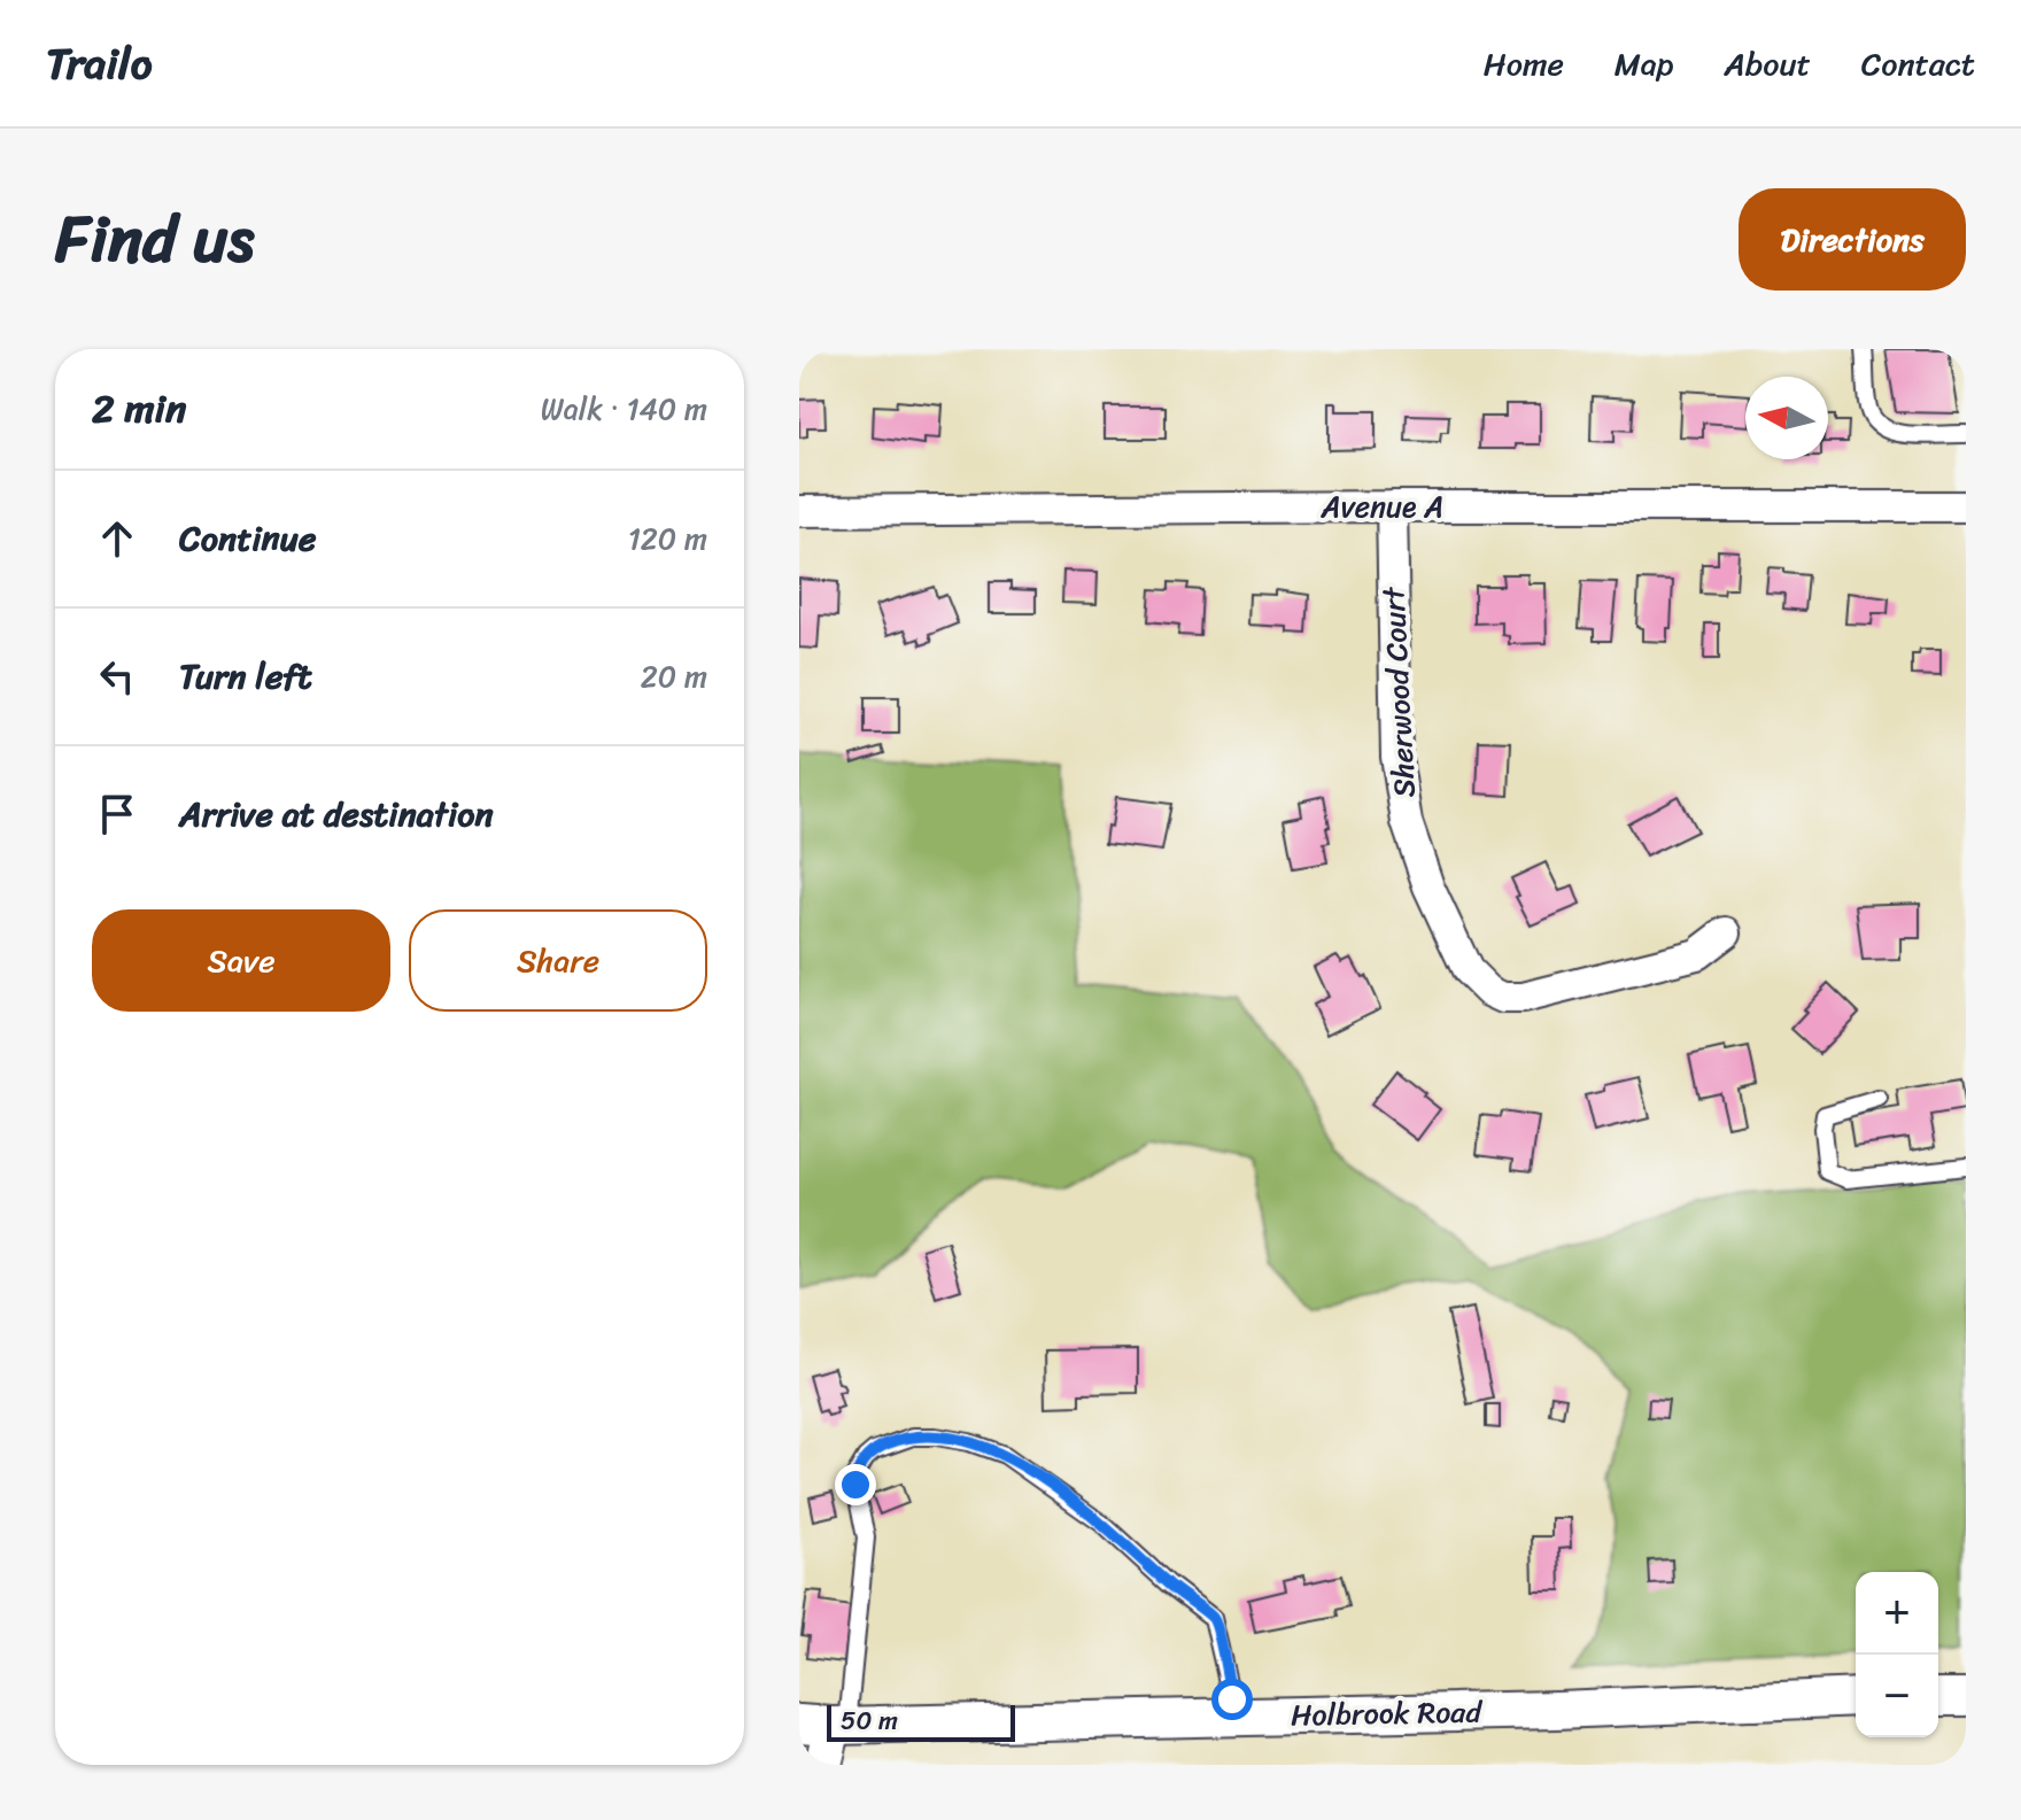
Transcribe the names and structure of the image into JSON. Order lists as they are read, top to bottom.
{
  "streets": {
    "street": ["Avenue A", "Sherwood Court", "Holbrook Road"]
  },
  "crossings": [
    ["Avenue A", "Sherwood Court"]
  ],
  "scale_bar": "50 m",
  "north": "left",
  "page": {
    "header": "Trailo",
    "nav": [
      "Home",
      "Map",
      "About",
      "Contact"
    ],
    "title": "Find us",
    "buttons": [
      "Directions",
      ["Save", "Share"]
    ],
    "heading": ["2 min", "Walk · 140 m"],
    "list": [
      ["Continue", "120 m"],
      ["Turn left", "20 m"],
      "Arrive at destination"
    ],
    "map_buttons": ["+", "−"],
    "scale": "50 m"
  }
}
